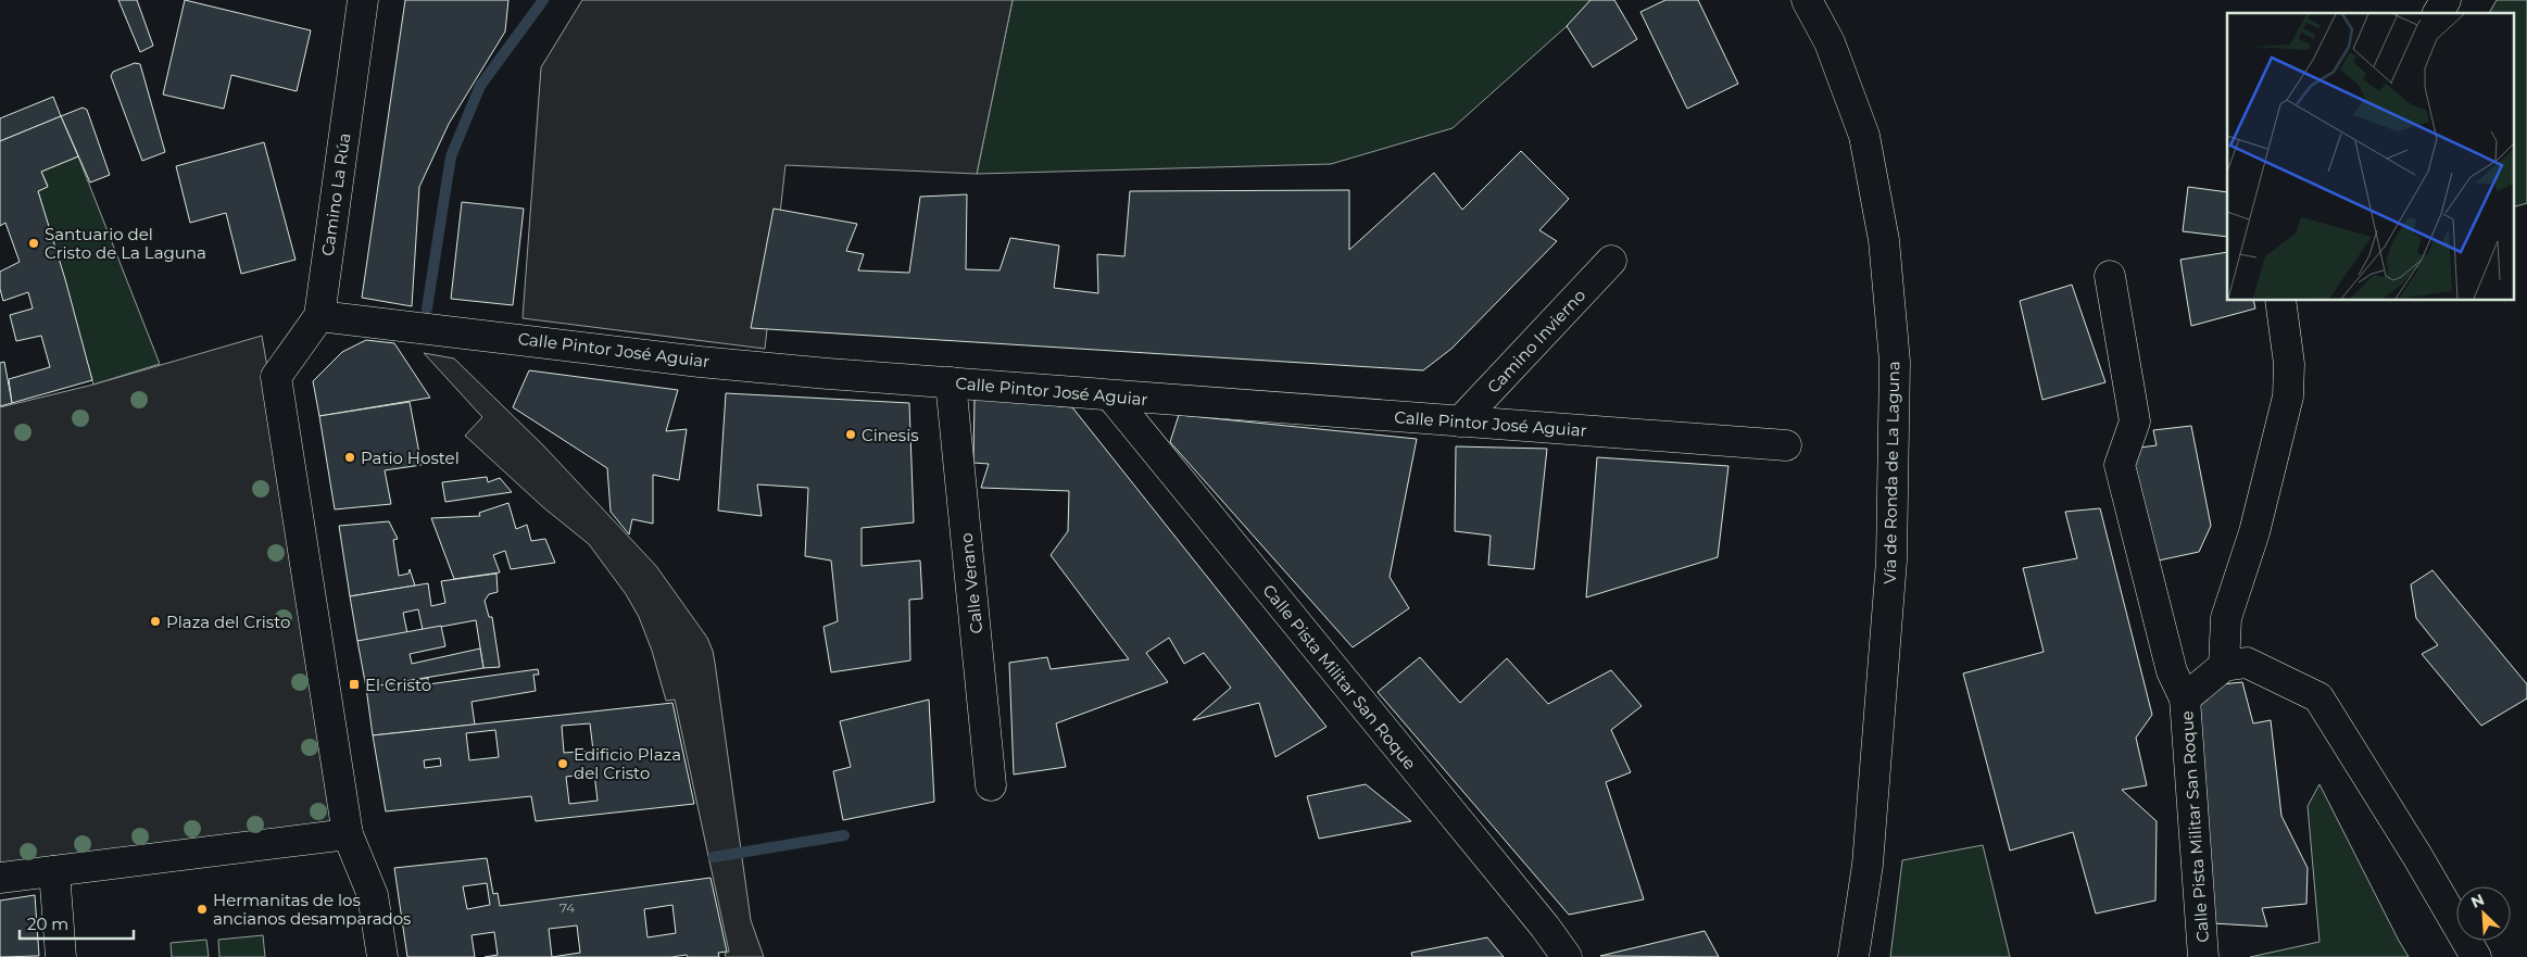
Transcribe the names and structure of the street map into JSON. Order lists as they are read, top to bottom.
{
  "streets": {
    "street": [
      "Camino La Rúa",
      "Camino Invierno",
      "Calle Pintor José Aguiar",
      "Vía de Ronda de La Laguna",
      "Calle Verano",
      "Calle Pista Militar San Roque"
    ]
  },
  "crossings": [
    ["Camino La Rúa", "Calle Pintor José Aguiar"],
    ["Camino Invierno", "Calle Pintor José Aguiar"],
    ["Calle Pintor José Aguiar", "Calle Verano"],
    ["Calle Pintor José Aguiar", "Calle Pista Militar San Roque"]
  ],
  "places": {
    "other": [
      "Santuario del Cristo de La Laguna",
      "Cinesis",
      "Patio Hostel",
      "Plaza del Cristo",
      "Edificio Plaza del Cristo",
      "Hermanitas de los ancianos desamparados"
    ],
    "transit": ["El Cristo"]
  },
  "house_numbers": ["74"],
  "scale_bar": "20 m",
  "north": "top left"
}
